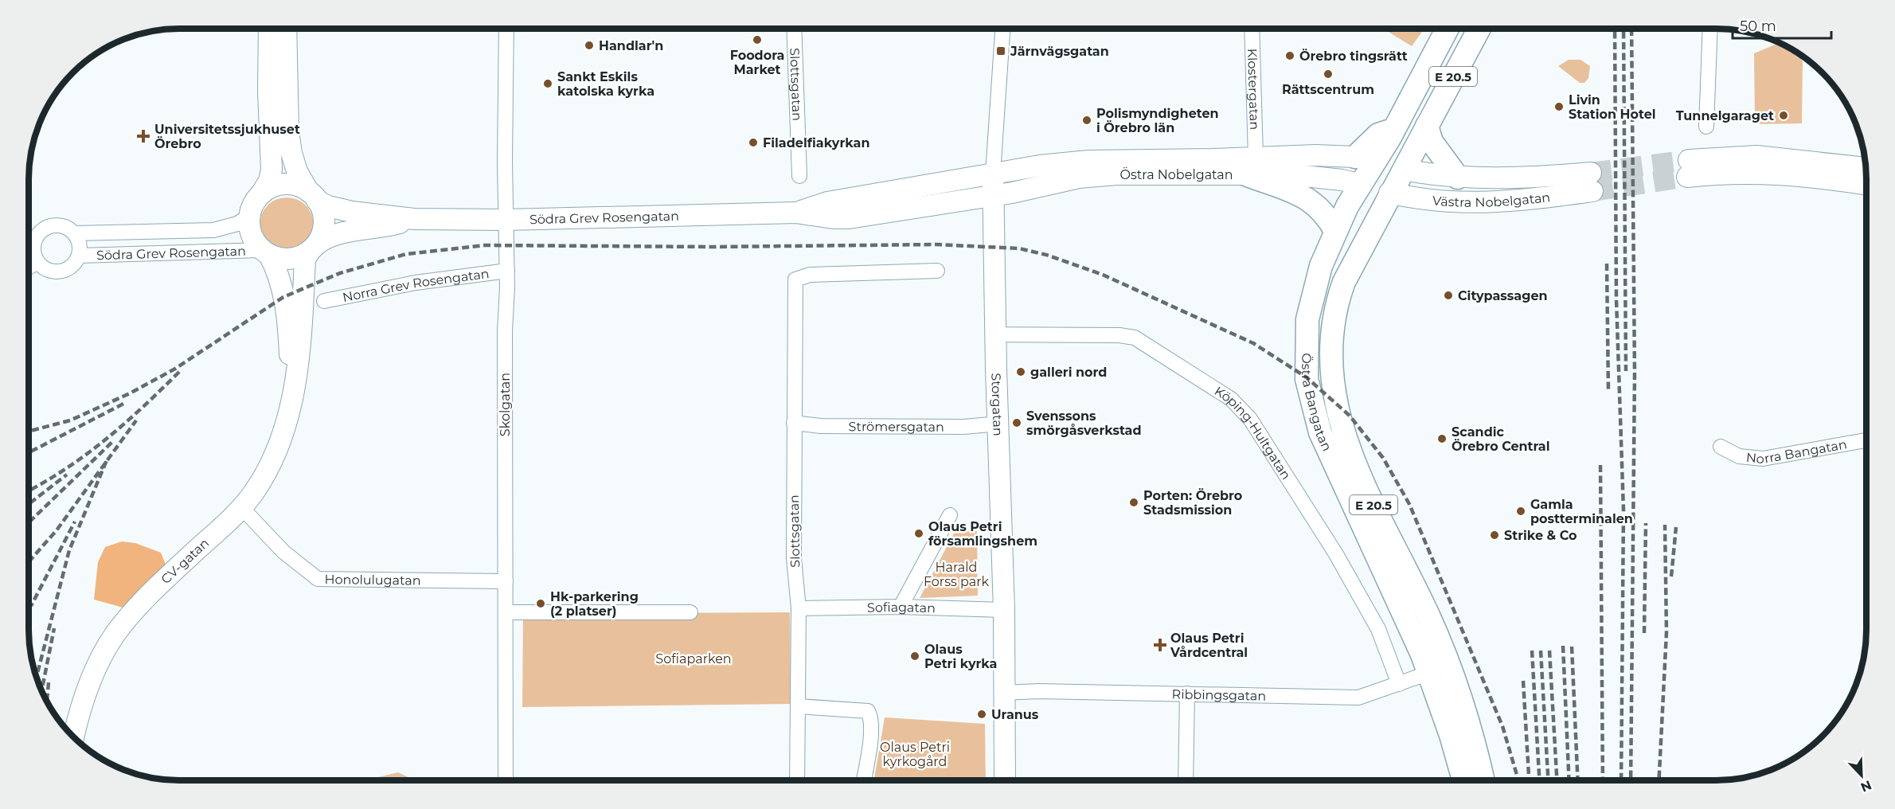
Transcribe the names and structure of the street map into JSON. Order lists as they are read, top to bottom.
{
  "streets": {
    "main road": [
      "E 20.5",
      "Östra Nobelgatan",
      "Västra Nobelgatan",
      "Södra Grev Rosengatan",
      "Östra Bangatan",
      "Storgatan",
      "CV-gatan"
    ],
    "street": [
      "Slottsgatan",
      "Klostergatan",
      "Norra Grev Rosengatan",
      "Skolgatan",
      "Strömersgatan",
      "Köping-Hultgatan",
      "Norra Bangatan",
      "Honolulugatan",
      "Sofiagatan",
      "Ribbingsgatan"
    ]
  },
  "crossings": [
    ["Slottsgatan", "Strömersgatan"],
    ["Slottsgatan", "Sofiagatan"],
    ["Klostergatan", "Östra Nobelgatan"],
    ["Östra Nobelgatan", "Västra Nobelgatan"],
    ["Östra Nobelgatan", "Södra Grev Rosengatan"],
    ["Östra Nobelgatan", "Östra Bangatan"],
    ["Östra Nobelgatan", "Storgatan"],
    ["Västra Nobelgatan", "Östra Bangatan"],
    ["Södra Grev Rosengatan", "Skolgatan"],
    ["Södra Grev Rosengatan", "Storgatan"],
    ["Södra Grev Rosengatan", "CV-gatan"],
    ["Norra Grev Rosengatan", "Skolgatan"],
    ["Östra Bangatan", "Ribbingsgatan"],
    ["Skolgatan", "Honolulugatan"],
    ["Storgatan", "Strömersgatan"],
    ["Storgatan", "Köping-Hultgatan"],
    ["Storgatan", "Sofiagatan"],
    ["Storgatan", "Ribbingsgatan"],
    ["Köping-Hultgatan", "Ribbingsgatan"],
    ["CV-gatan", "Honolulugatan"]
  ],
  "parks": ["Harald Forss park", "Sofiaparken", "Olaus Petri kyrkogård"],
  "places": {
    "other": [
      "Foodora Market",
      "Handlar'n",
      "Örebro tingsrätt",
      "Rättscentrum",
      "Sankt Eskils katolska kyrka",
      "Livin Station Hotel",
      "Tunnelgaraget",
      "Polismyndigheten i Örebro län",
      "Filadelfiakyrkan",
      "Citypassagen",
      "galleri nord",
      "Svenssons smörgåsverkstad",
      "Scandic Örebro Central",
      "Porten: Örebro Stadsmission",
      "Gamla postterminalen",
      "Olaus Petri församlingshem",
      "Strike & Co",
      "Hk-parkering (2 platser)",
      "Olaus Petri kyrka",
      "Uranus"
    ],
    "transit": ["Järnvägsgatan"],
    "health": ["Universitetssjukhuset Örebro", "Olaus Petri Vårdcentral"]
  },
  "scale_bar": "50 m",
  "north": "bottom right"
}
